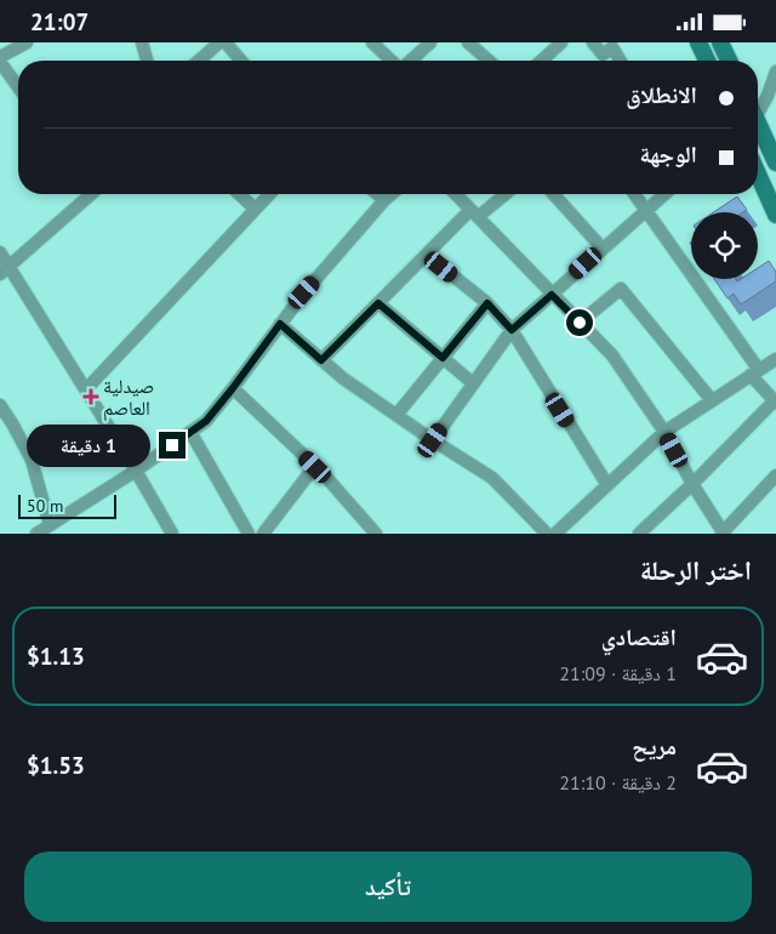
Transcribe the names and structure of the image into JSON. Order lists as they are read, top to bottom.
{
  "places": {
    "health": ["صيدلية العاصم"]
  },
  "scale_bar": "50 m",
  "page": {
    "status": "21:07",
    "banner": ["الانطلاق", "الوجهة"],
    "bubble": "1 دقيقة",
    "scale": "50 m",
    "heading": "اختر الرحلة",
    "list": [
      {
        "name": "اقتصادي",
        "note": "1 دقيقة · 21:09",
        "value": "$1.13"
      },
      {
        "name": "مريح",
        "note": "2 دقيقة · 21:10",
        "value": "$1.53"
      }
    ],
    "buttons": "تأكيد"
  }
}
